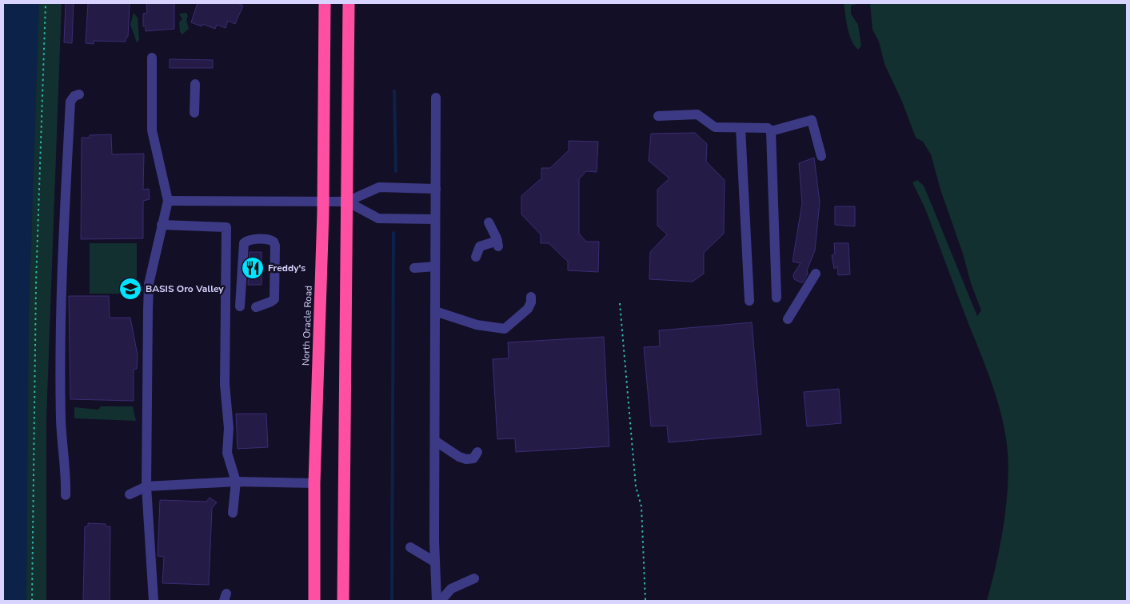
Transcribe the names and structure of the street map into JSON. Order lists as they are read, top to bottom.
{
  "streets": {
    "highway": ["North Oracle Road"]
  },
  "places": {
    "restaurant": ["Freddy's"],
    "school or university": ["BASIS Oro Valley"]
  }
}
